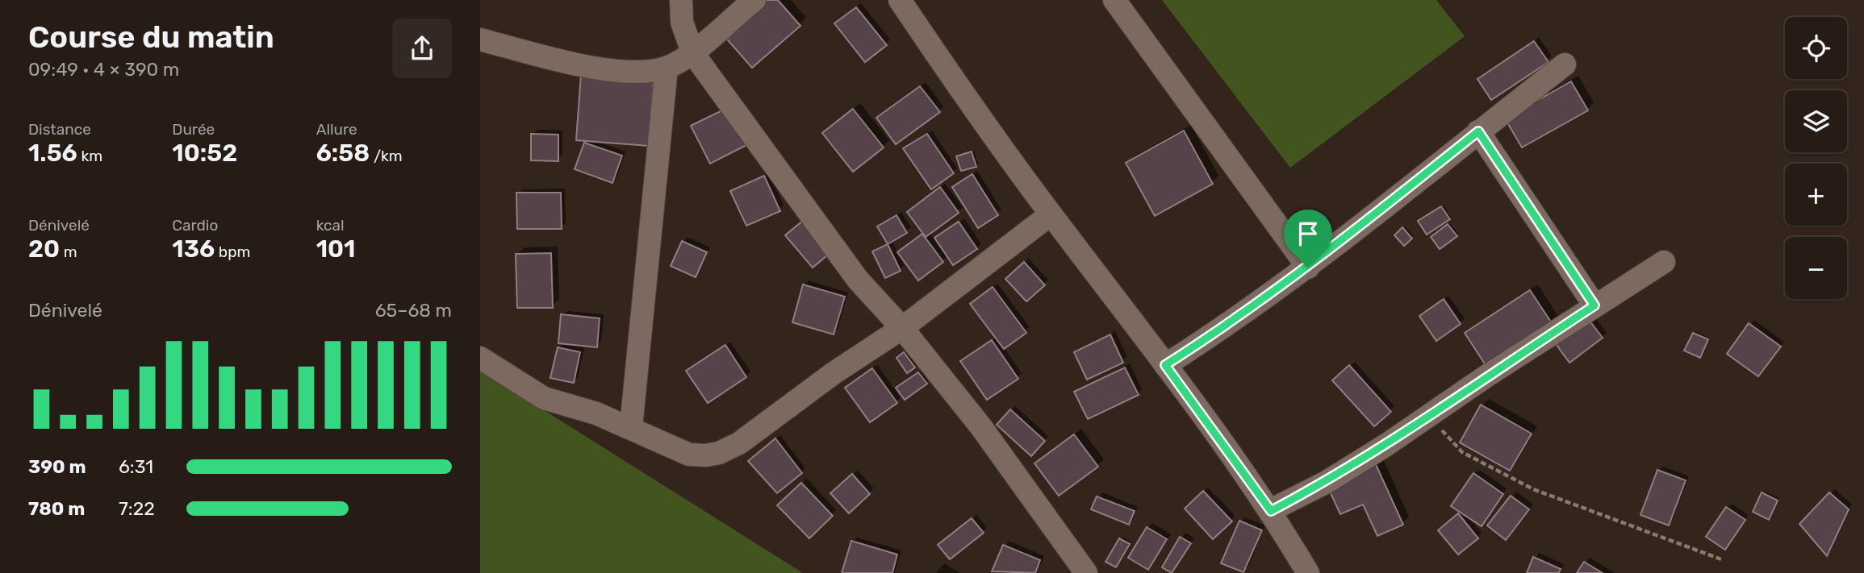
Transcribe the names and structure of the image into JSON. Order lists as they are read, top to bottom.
{
  "page": {
    "heading": ["Course du matin", "09:49 · 4 × 390 m"],
    "map_buttons": ["+", "−"],
    "stats": [
      ["Distance", "1.56 km"],
      ["Durée", "10:52"],
      ["Allure", "6:58 /km"],
      ["Dénivelé", "20 m"],
      ["Cardio", "136 bpm"],
      ["kcal", "101"]
    ],
    "chart": ["Dénivelé", "65–68 m"],
    "list": [
      {
        "name": "390 m",
        "note": "6:31"
      },
      {
        "name": "780 m",
        "note": "7:22"
      }
    ]
  }
}
